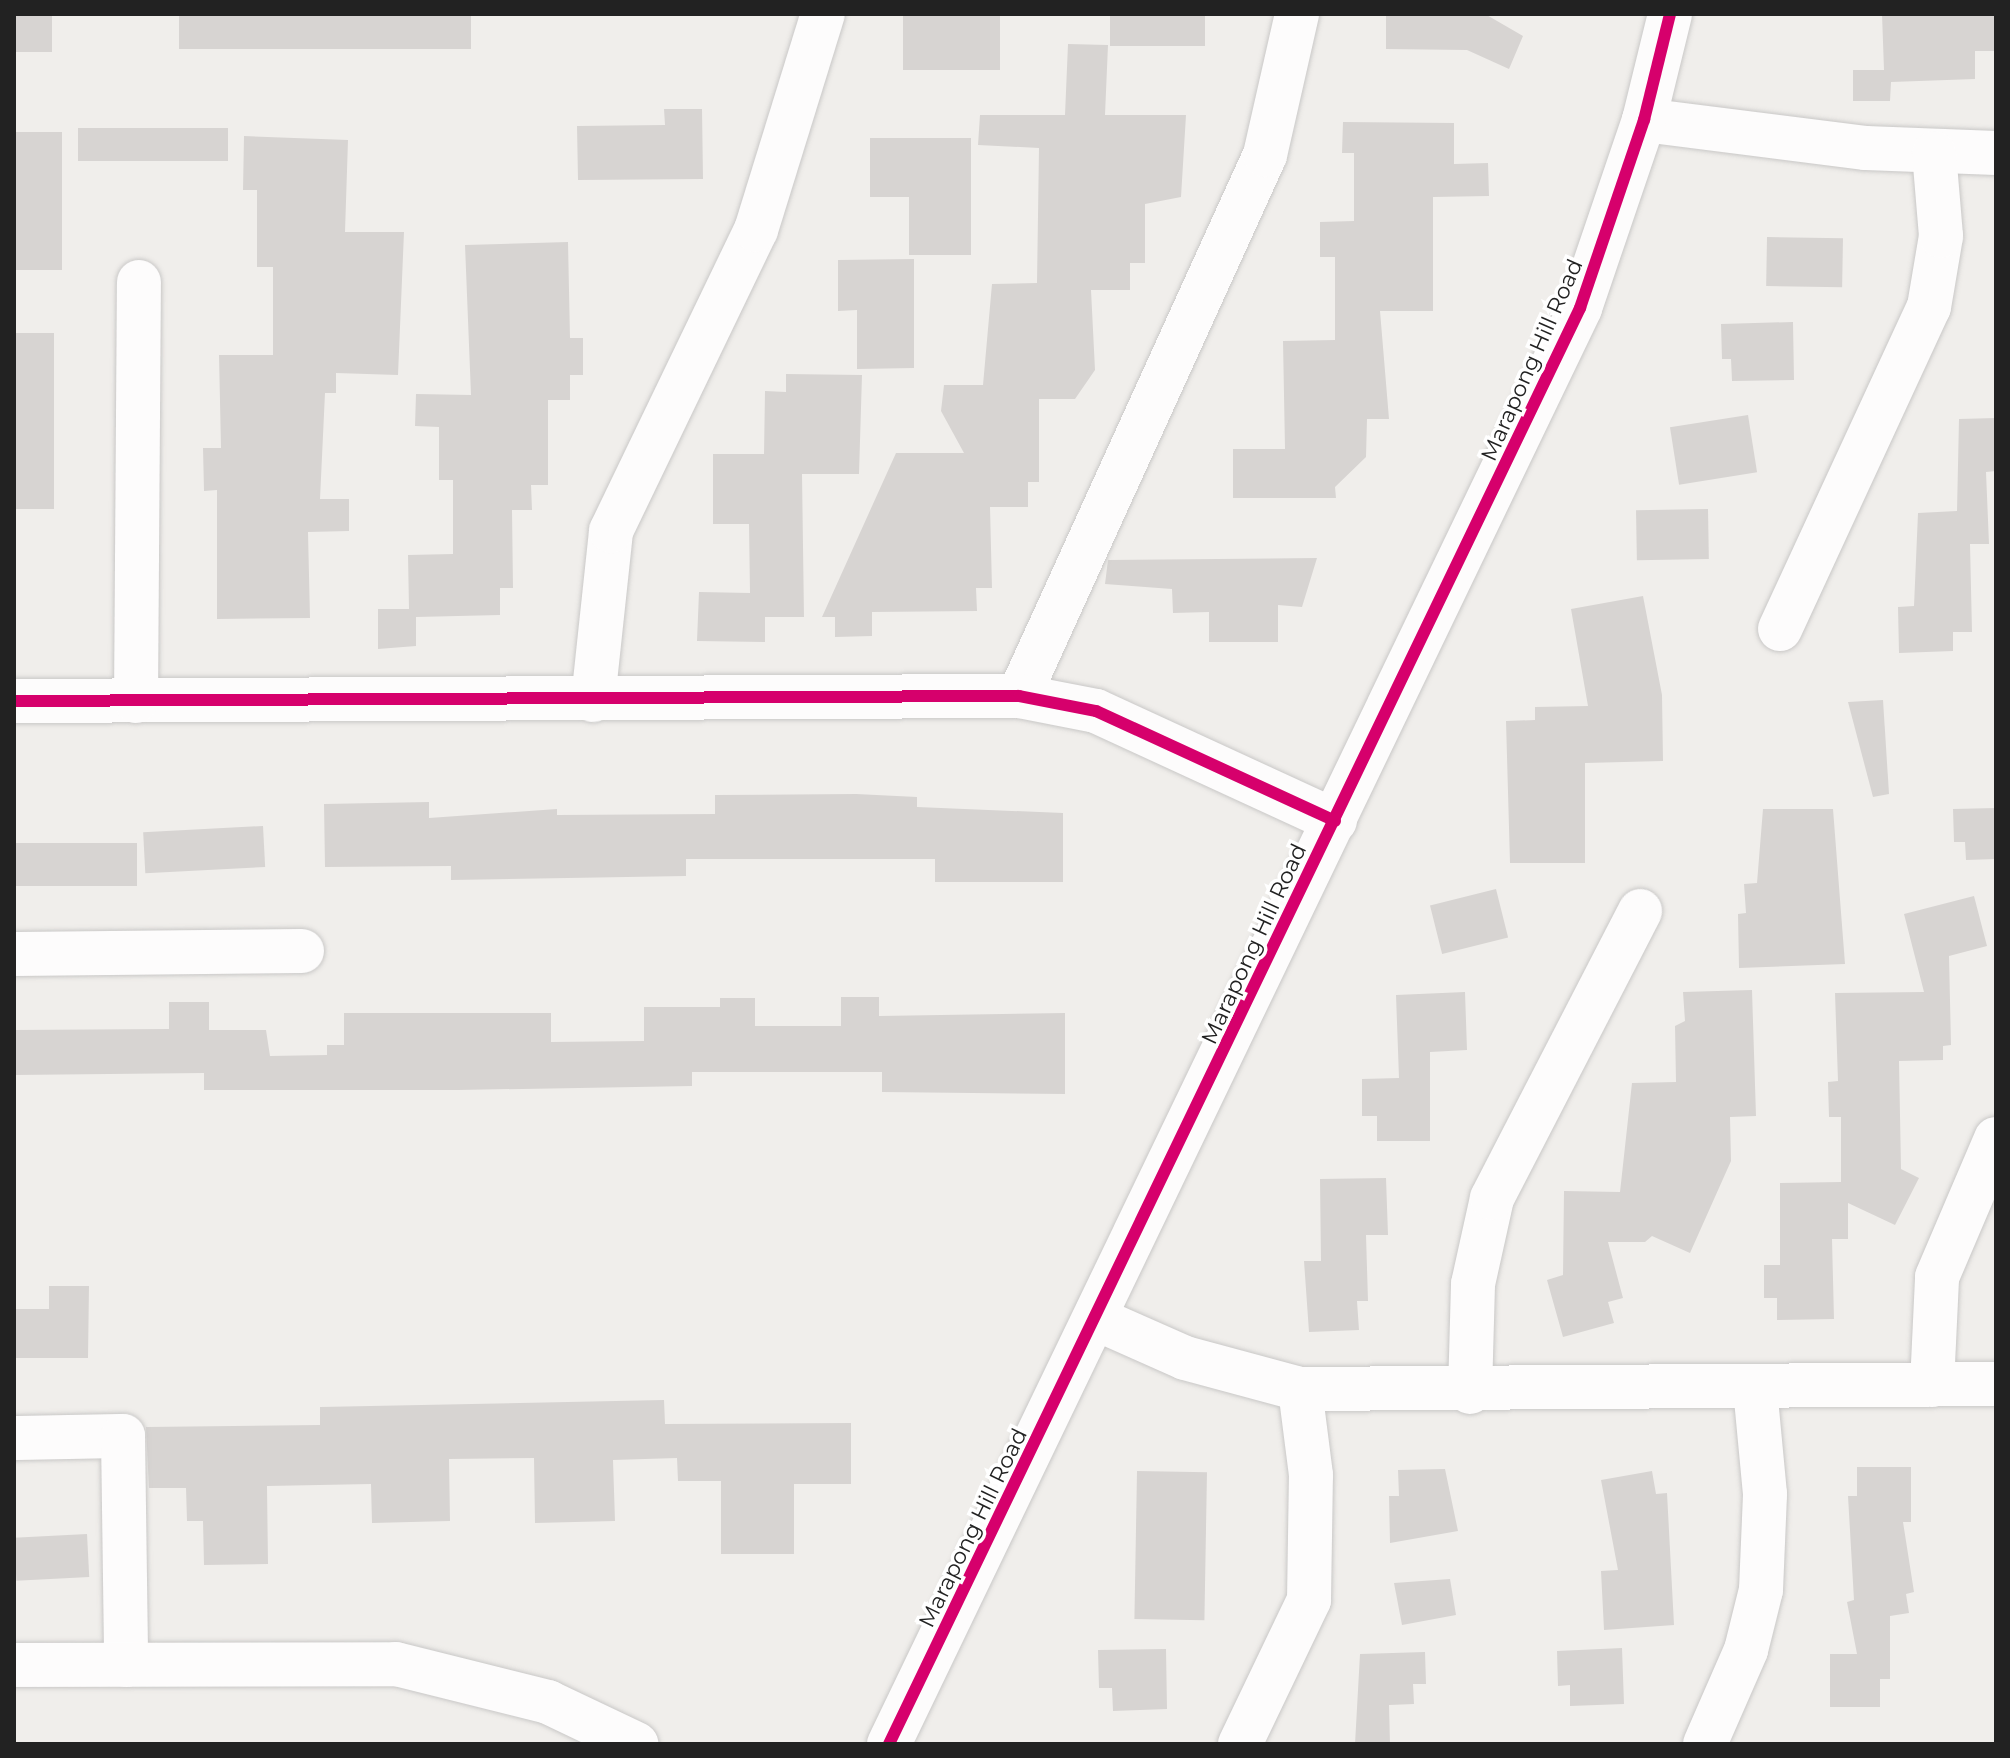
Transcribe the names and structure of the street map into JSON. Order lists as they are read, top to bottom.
{
  "streets": {
    "street": ["Marapong Hill Road"]
  }
}
